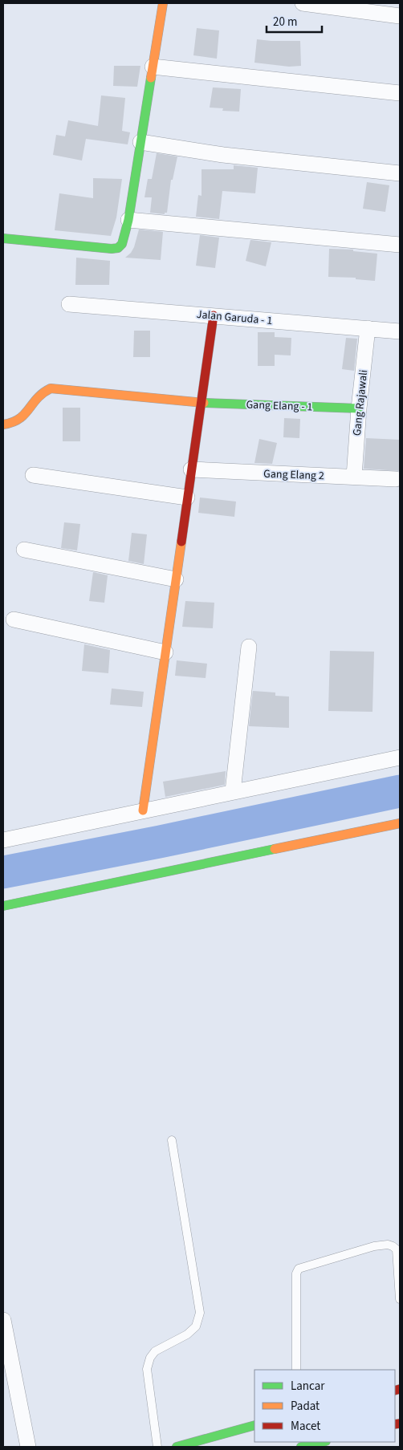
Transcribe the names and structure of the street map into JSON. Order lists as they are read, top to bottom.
{
  "streets": {
    "main road": ["Gang Elang - 1"],
    "street": ["Jalan Garuda - 1", "Gang Rajawali", "Gang Elang 2"]
  },
  "crossings": [
    ["Jalan Garuda - 1", "Gang Rajawali"],
    ["Gang Rajawali", "Gang Elang - 1"],
    ["Gang Rajawali", "Gang Elang 2"]
  ],
  "legend": ["Lancar", "Padat", "Macet"],
  "scale_bar": "20 m"
}
